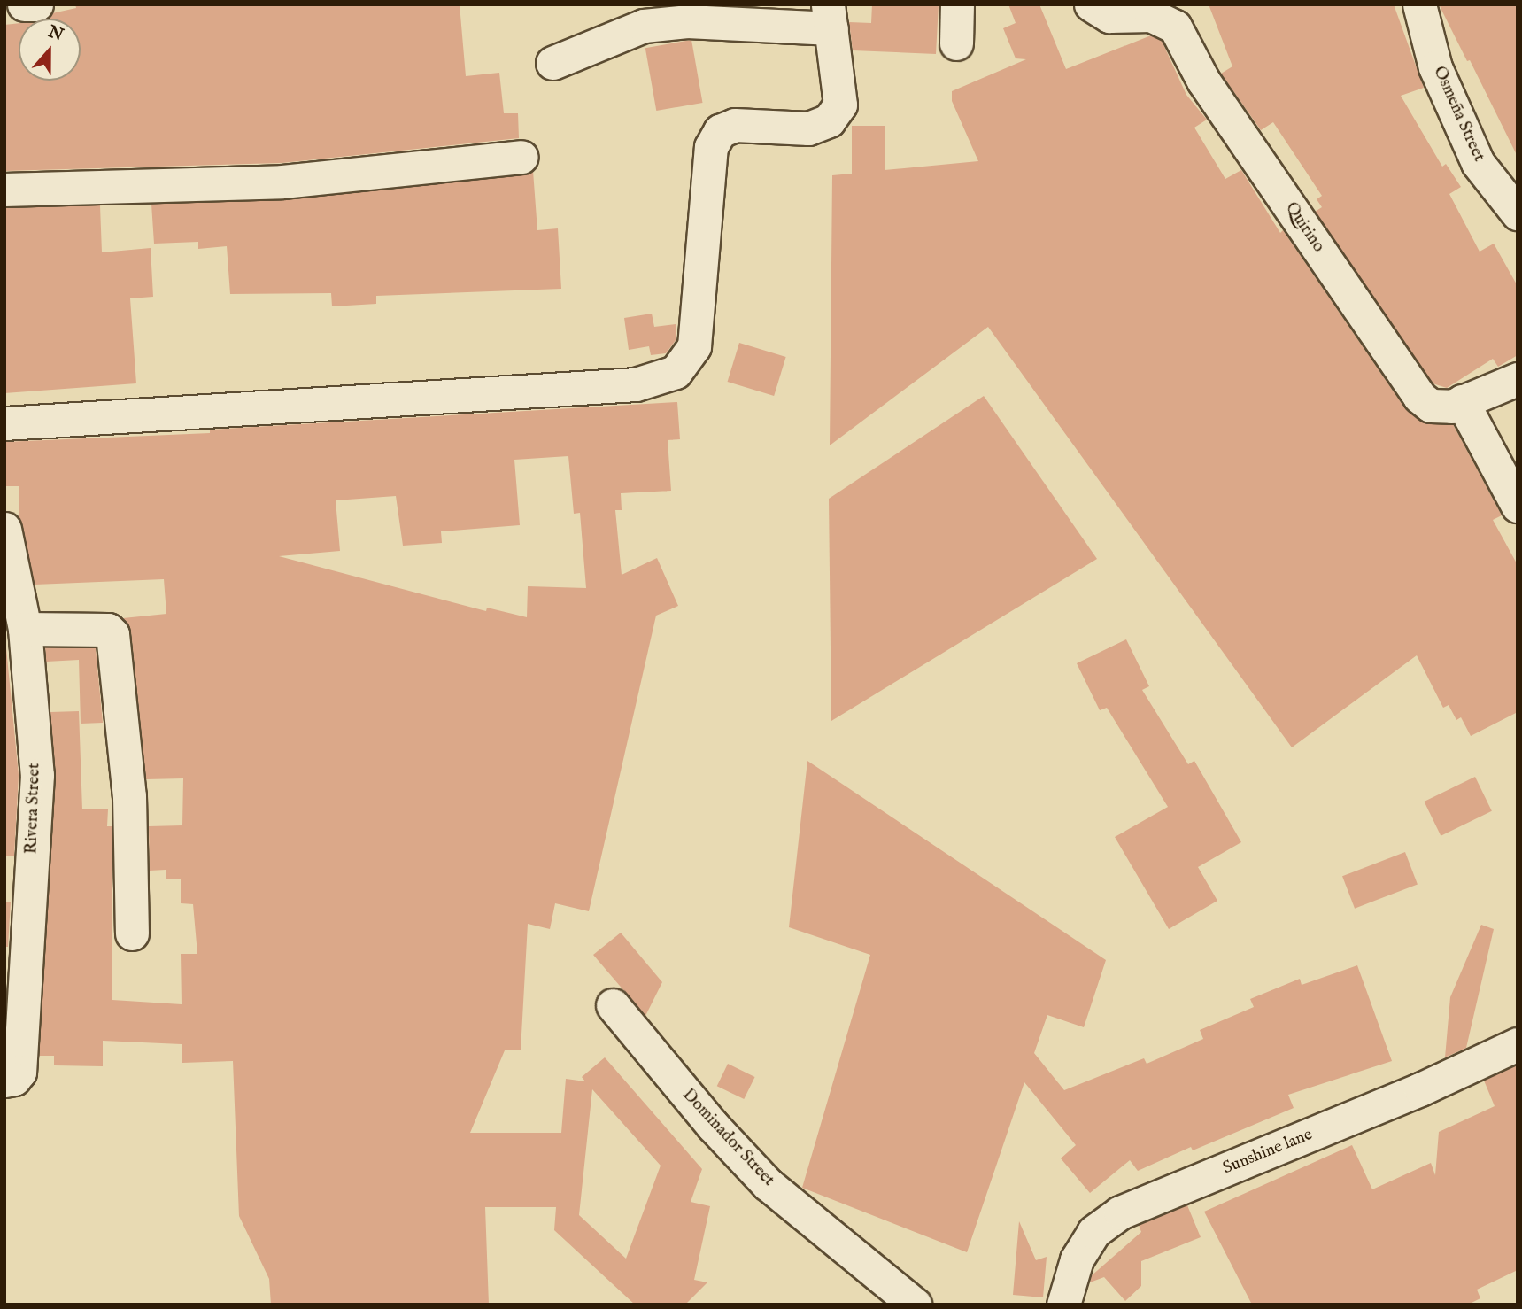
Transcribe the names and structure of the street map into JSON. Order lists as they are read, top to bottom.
{
  "streets": {
    "street": [
      "Osmeña Street",
      "Quirino",
      "Rivera Street",
      "Dominador Street",
      "Sunshine lane"
    ]
  },
  "north": "top"
}
